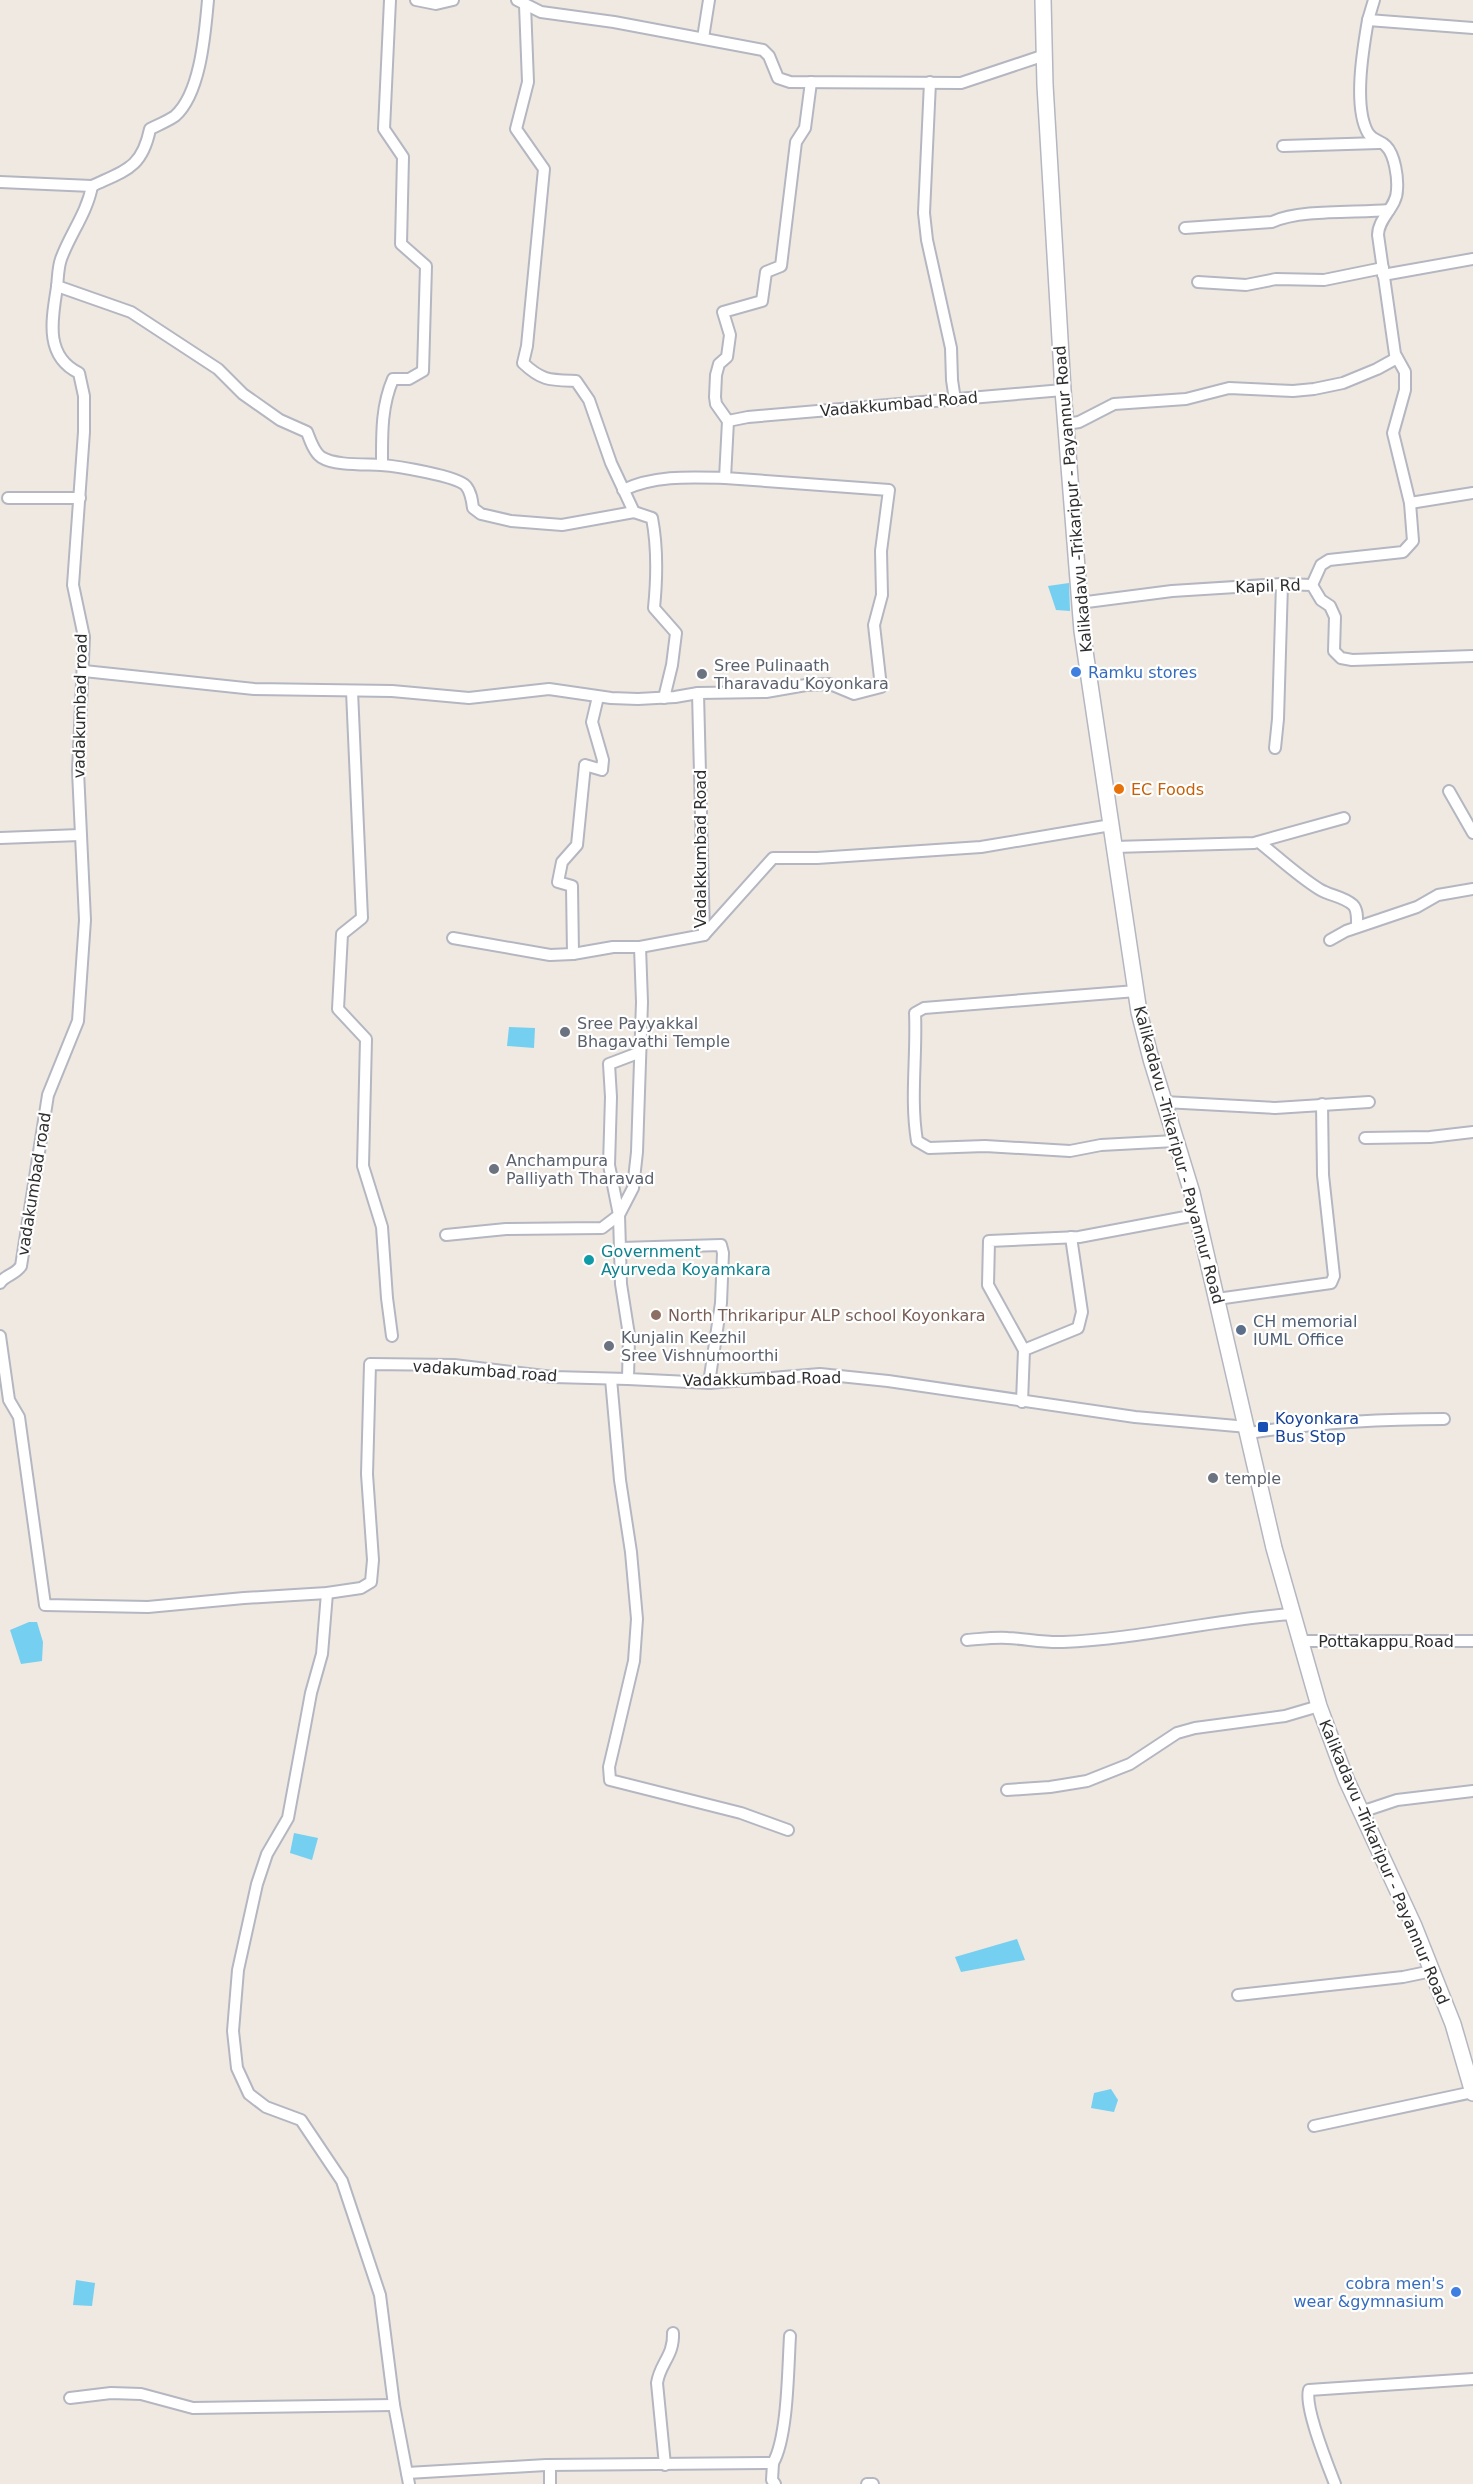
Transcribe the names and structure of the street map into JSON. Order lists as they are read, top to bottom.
{
  "streets": {
    "main road": ["Kalikadavu -Trikaripur - Payannur Road"],
    "street": [
      "Vadakkumbad Road",
      "Kapil Rd",
      "vadakumbad road",
      "Pottakappu Road"
    ]
  },
  "crossings": [
    ["Vadakkumbad Road", "Kalikadavu -Trikaripur - Payannur Road"],
    ["Vadakkumbad Road", "vadakumbad road"],
    ["Kalikadavu -Trikaripur - Payannur Road", "Kapil Rd"],
    ["Kalikadavu -Trikaripur - Payannur Road", "Pottakappu Road"]
  ],
  "places": {
    "other": [
      "Ramku stores",
      "Sree Pulinaath Tharavadu Koyonkara",
      "EC Foods",
      "Sree Payyakkal Bhagavathi Temple",
      "Anchampura Palliyath Tharavad",
      "Government Ayurveda Koyamkara",
      "North Thrikaripur ALP school Koyonkara",
      "CH memorial IUML Office",
      "Kunjalin Keezhil Sree Vishnumoorthi",
      "temple",
      "cobra men's wear &gymnasium"
    ],
    "transit": ["Koyonkara Bus Stop"]
  }
}
